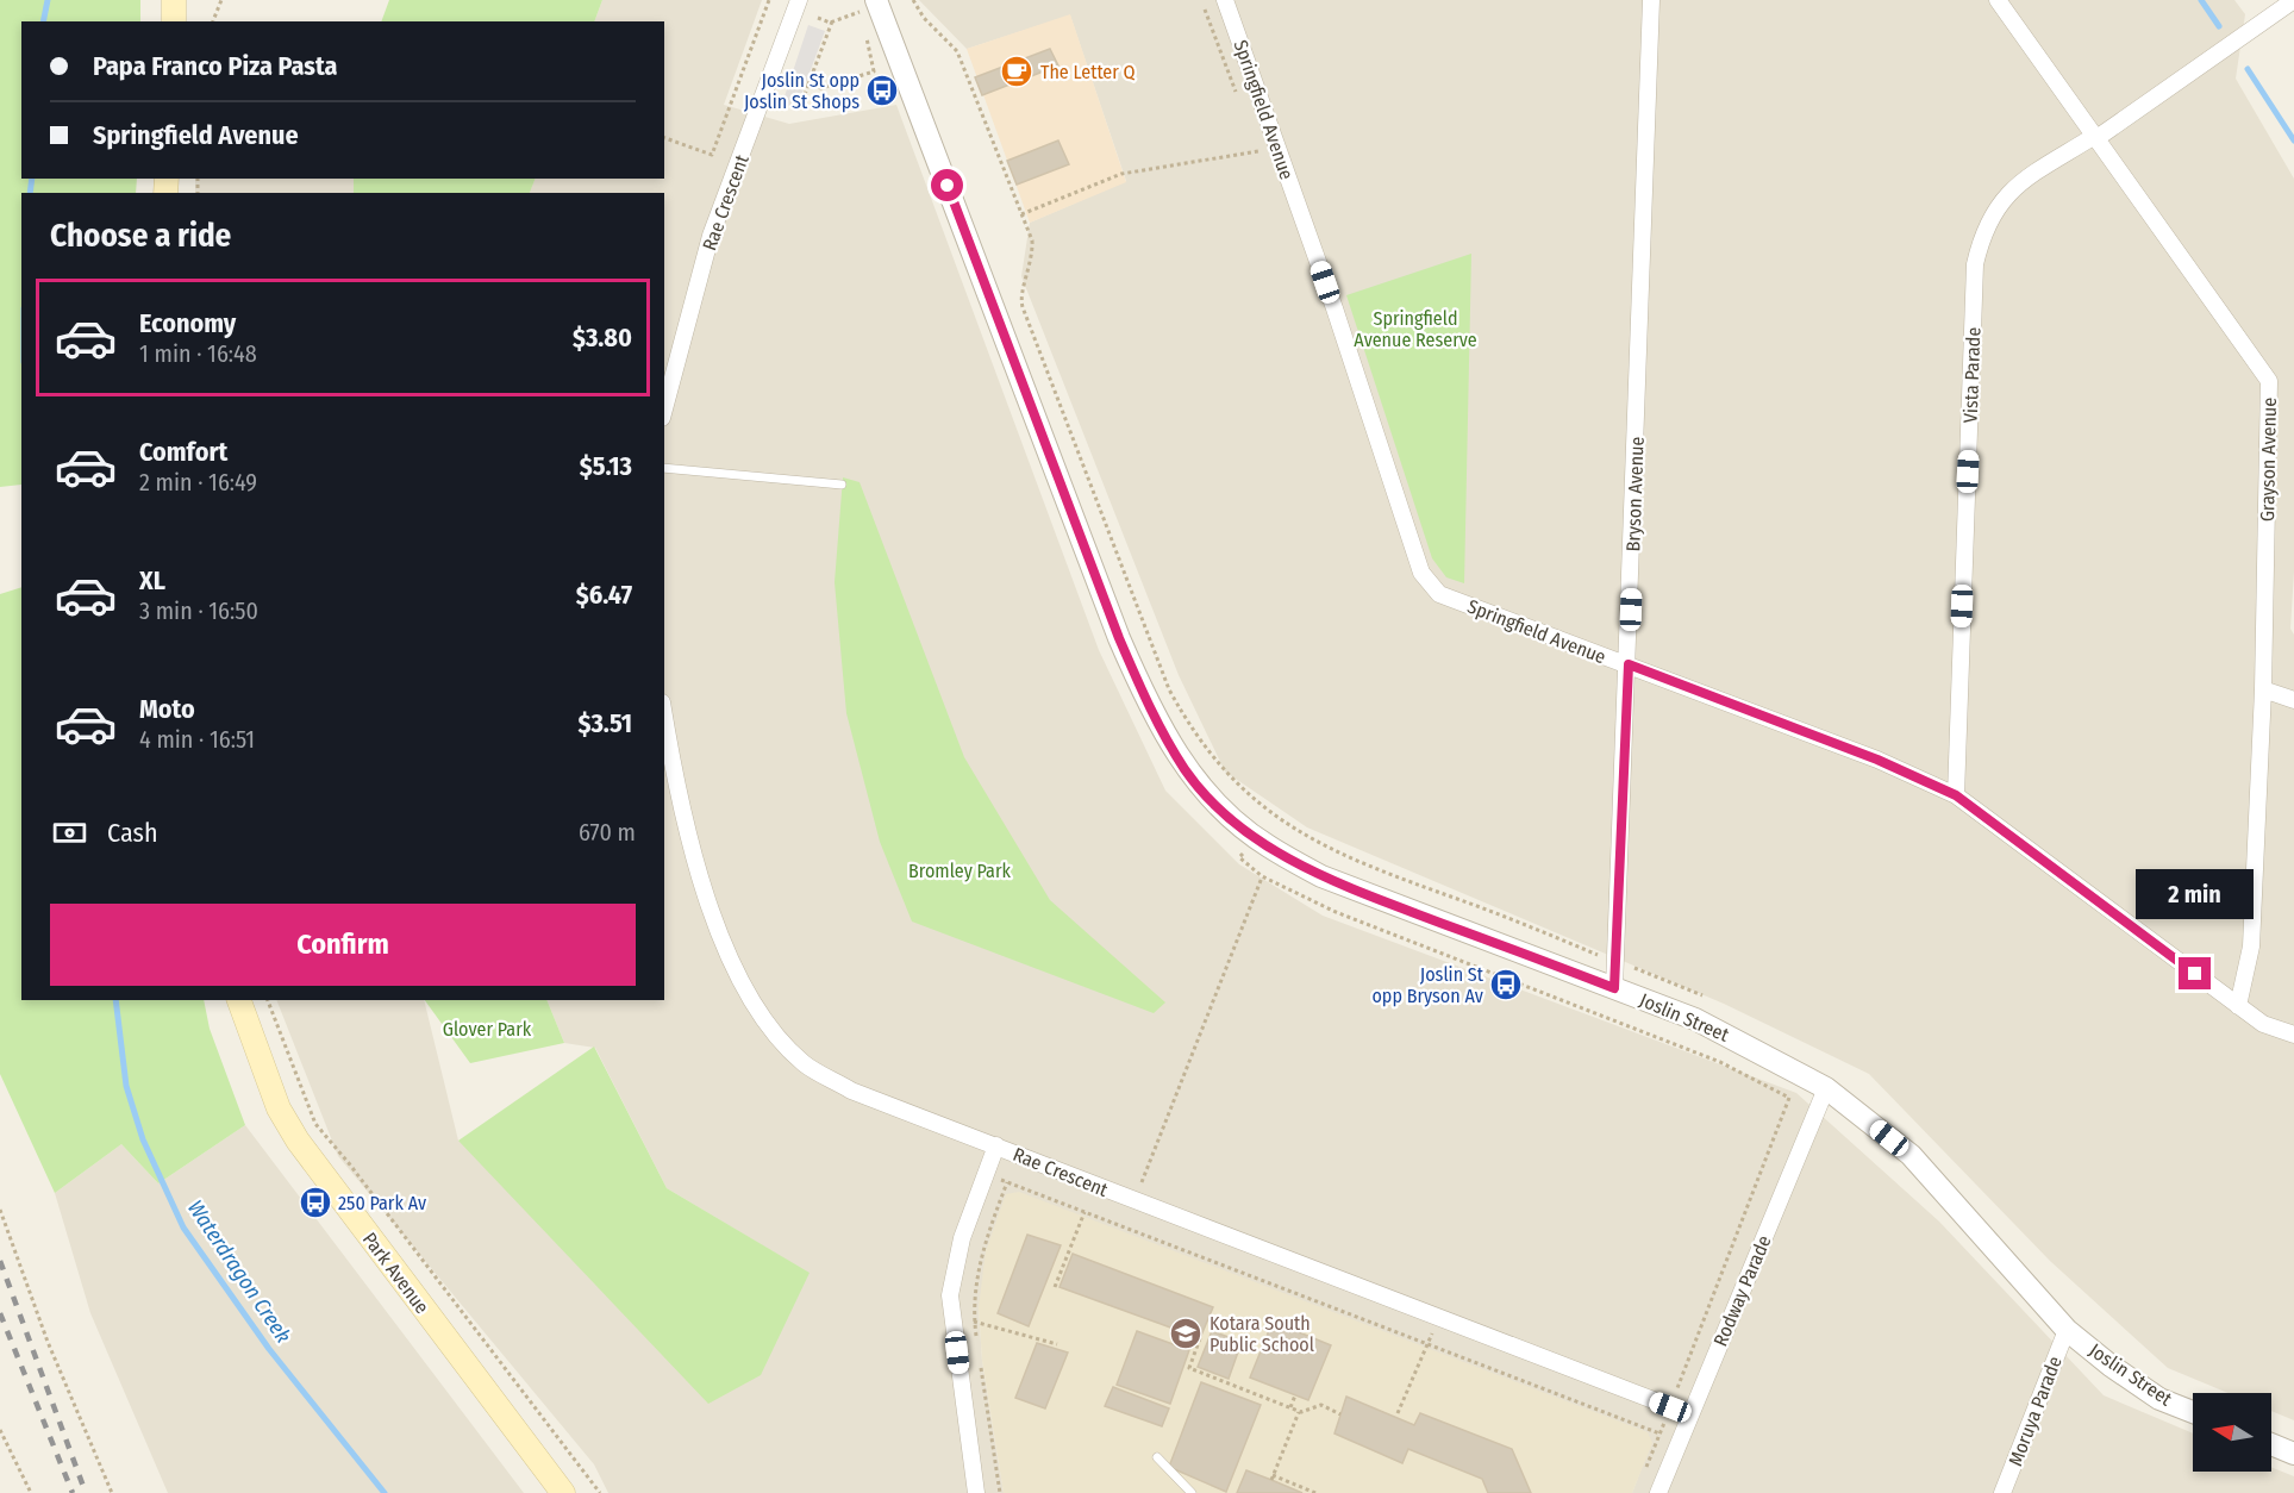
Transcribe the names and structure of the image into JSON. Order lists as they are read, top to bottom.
{
  "streets": {
    "main road": ["Park Avenue"],
    "street": [
      "Springfield Avenue",
      "Rae Crescent",
      "Vista Parade",
      "Grayson Avenue",
      "Bryson Avenue",
      "Joslin Street",
      "Rodway Parade",
      "Moruya Parade"
    ]
  },
  "crossings": [
    ["Springfield Avenue", "Vista Parade"],
    ["Springfield Avenue", "Grayson Avenue"],
    ["Springfield Avenue", "Bryson Avenue"],
    ["Rae Crescent", "Rodway Parade"],
    ["Vista Parade", "Grayson Avenue"],
    ["Bryson Avenue", "Joslin Street"],
    ["Joslin Street", "Rodway Parade"],
    ["Joslin Street", "Moruya Parade"]
  ],
  "water": ["Waterdragon Creek"],
  "parks": ["Springfield Avenue Reserve", "Bromley Park", "Glover Park"],
  "places": {
    "cafe": ["The Letter Q"],
    "bus stop": ["Joslin St opp Joslin St Shops", "Joslin St opp Bryson Av", "250 Park Av"],
    "school or university": ["Kotara South Public School"]
  },
  "north": "left",
  "page": {
    "banner": ["Papa Franco Piza Pasta", "Springfield Avenue"],
    "heading": "Choose a ride",
    "list": [
      {
        "name": "Economy",
        "note": "1 min · 16:48",
        "value": "$3.80"
      },
      {
        "name": "Comfort",
        "note": "2 min · 16:49",
        "value": "$5.13"
      },
      {
        "name": "XL",
        "note": "3 min · 16:50",
        "value": "$6.47"
      },
      {
        "name": "Moto",
        "note": "4 min · 16:51",
        "value": "$3.51"
      }
    ],
    "pay": ["Cash", "670 m"],
    "bubble": "2 min",
    "buttons": "Confirm"
  }
}
